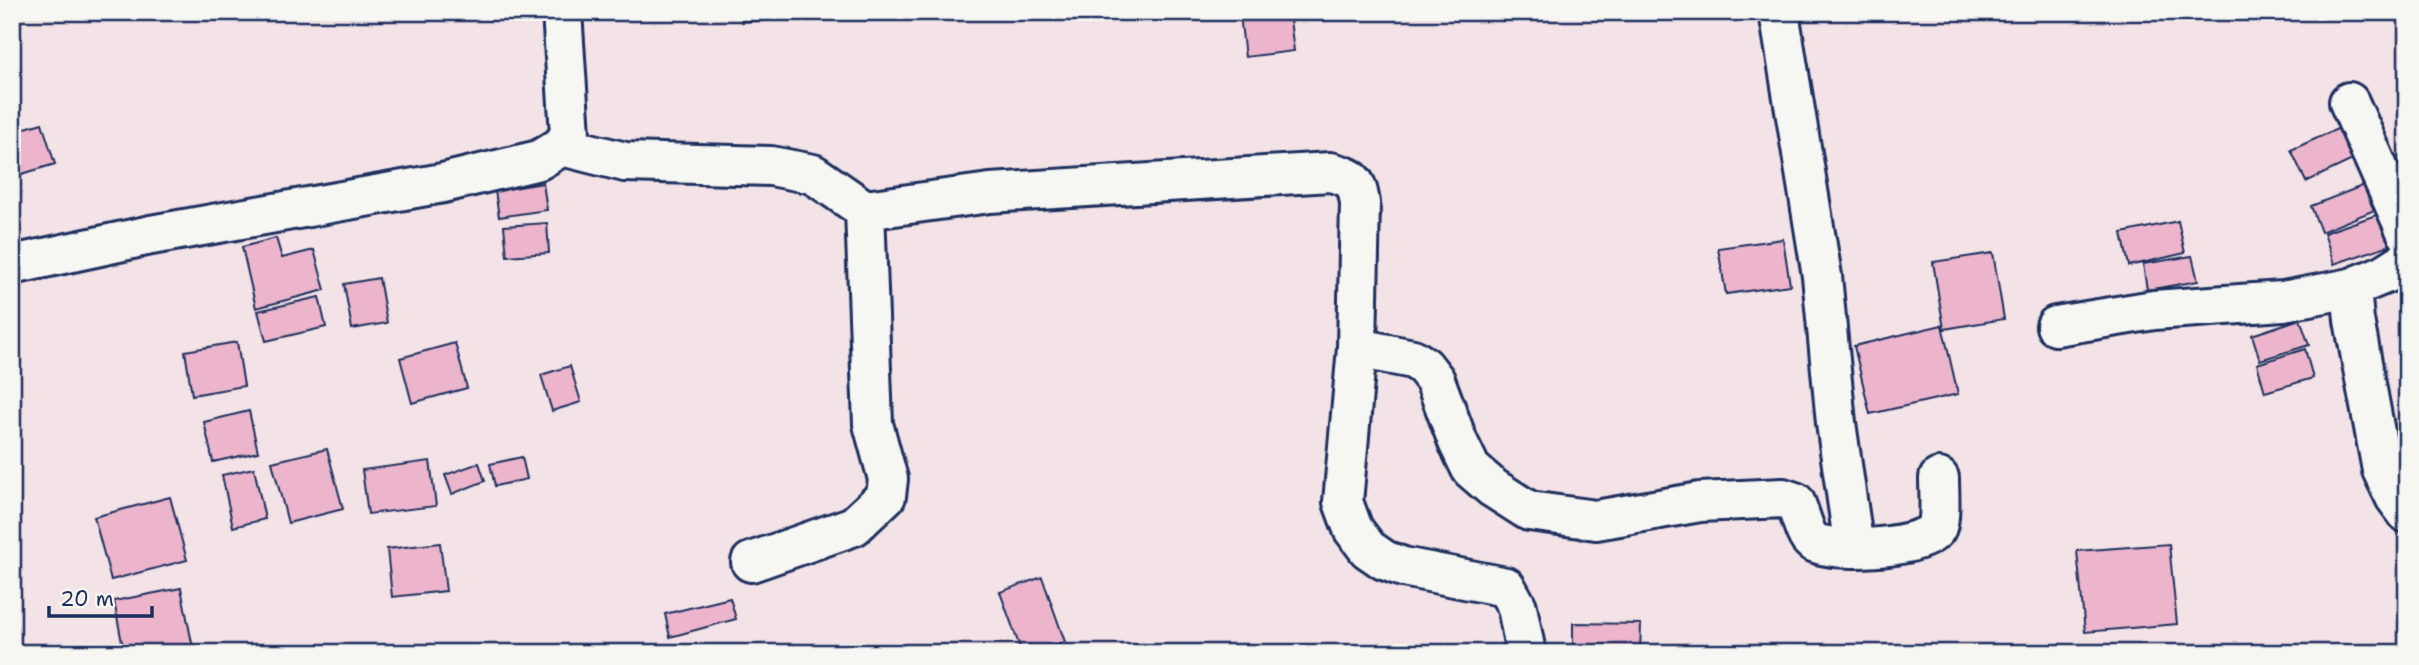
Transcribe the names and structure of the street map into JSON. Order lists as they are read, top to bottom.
{
  "scale_bar": "20 m"
}
